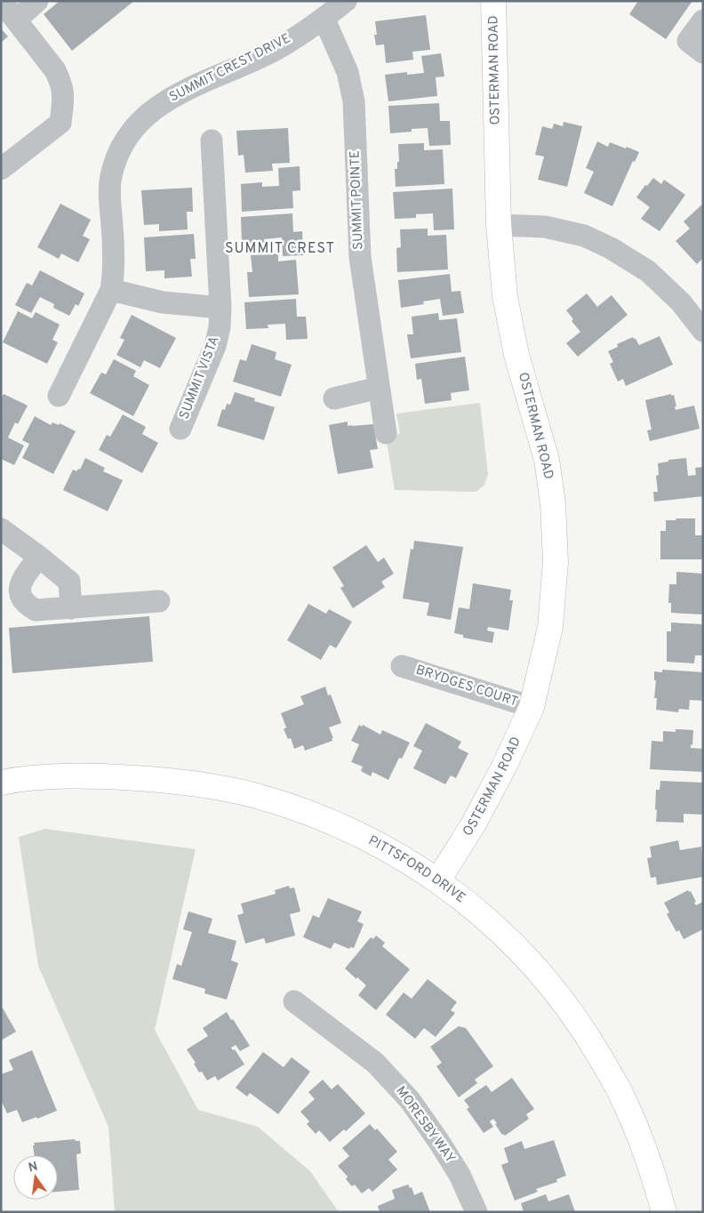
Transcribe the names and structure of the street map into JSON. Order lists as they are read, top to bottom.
{
  "streets": {
    "street": [
      "SUMMIT CREST DRIVE",
      "OSTERMAN ROAD",
      "SUMMIT POINTE",
      "SUMMIT VISTA",
      "BRYDGES COURT",
      "PITTSFORD DRIVE",
      "MORESBY WAY"
    ]
  },
  "crossings": [
    ["SUMMIT CREST DRIVE", "SUMMIT POINTE"],
    ["OSTERMAN ROAD", "BRYDGES COURT"],
    ["OSTERMAN ROAD", "PITTSFORD DRIVE"]
  ],
  "districts": ["SUMMIT CREST"],
  "north": "top"
}
